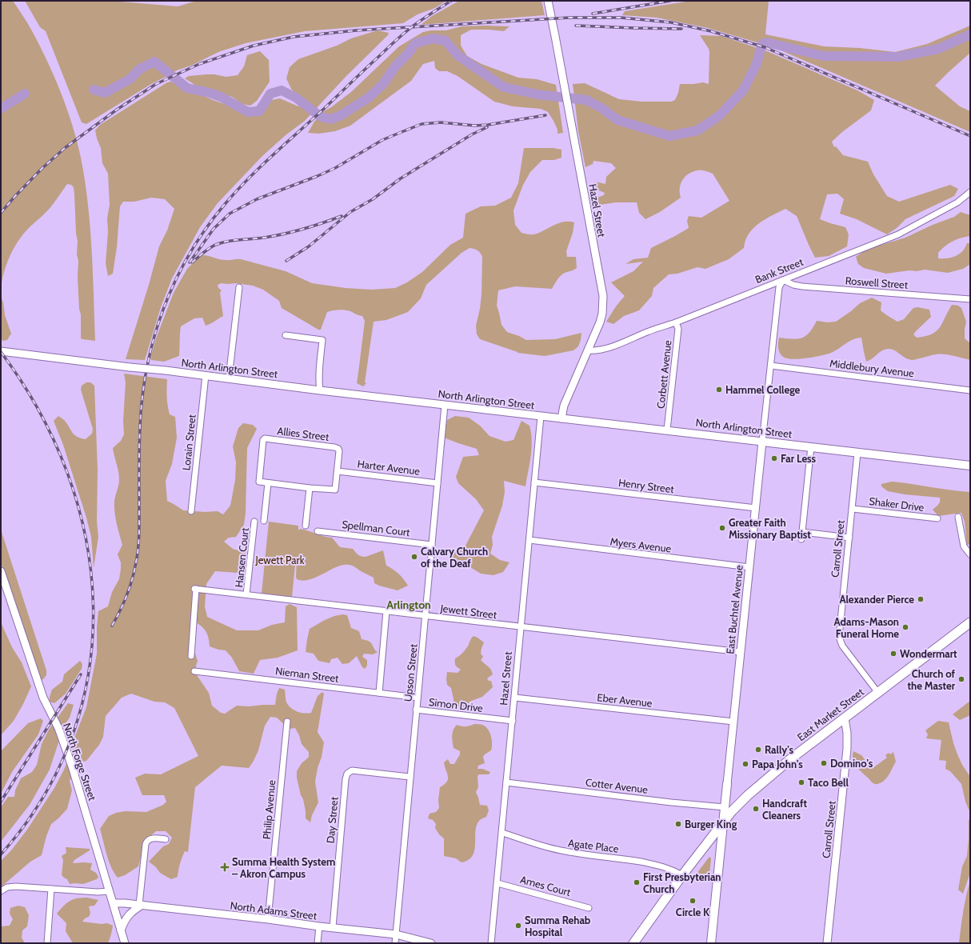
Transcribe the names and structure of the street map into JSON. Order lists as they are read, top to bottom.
{
  "streets": {
    "main road": ["North Arlington Street", "East Buchtel Avenue", "East Market Street"],
    "street": [
      "Hazel Street",
      "Bank Street",
      "Roswell Street",
      "Middlebury Avenue",
      "Corbett Avenue",
      "Allies Street",
      "Lorain Street",
      "Harter Avenue",
      "Henry Street",
      "Shaker Drive",
      "Spellman Court",
      "Myers Avenue",
      "Carroll Street",
      "Hansen Court",
      "Jewett Street",
      "Upson Street",
      "Nieman Street",
      "Eber Avenue",
      "Simon Drive",
      "North Forge Street",
      "Cotter Avenue",
      "Philip Avenue",
      "Day Street",
      "Agate Place",
      "Ames Court",
      "North Adams Street"
    ]
  },
  "crossings": [
    ["Hazel Street", "Bank Street"],
    ["Hazel Street", "North Arlington Street"],
    ["Hazel Street", "Henry Street"],
    ["Hazel Street", "Myers Avenue"],
    ["Hazel Street", "Jewett Street"],
    ["Hazel Street", "Eber Avenue"],
    ["Hazel Street", "Simon Drive"],
    ["Hazel Street", "Cotter Avenue"],
    ["Hazel Street", "Agate Place"],
    ["Hazel Street", "Ames Court"],
    ["Bank Street", "Roswell Street"],
    ["Bank Street", "Corbett Avenue"],
    ["Bank Street", "East Buchtel Avenue"],
    ["Roswell Street", "East Buchtel Avenue"],
    ["North Arlington Street", "Corbett Avenue"],
    ["North Arlington Street", "Lorain Street"],
    ["North Arlington Street", "Carroll Street"],
    ["North Arlington Street", "East Buchtel Avenue"],
    ["North Arlington Street", "Upson Street"],
    ["Middlebury Avenue", "East Buchtel Avenue"],
    ["Allies Street", "Harter Avenue"],
    ["Harter Avenue", "Upson Street"],
    ["Henry Street", "East Buchtel Avenue"],
    ["Shaker Drive", "Carroll Street"],
    ["Spellman Court", "Upson Street"],
    ["Myers Avenue", "East Buchtel Avenue"],
    ["Carroll Street", "East Market Street"],
    ["Hansen Court", "Jewett Street"],
    ["East Buchtel Avenue", "Jewett Street"],
    ["East Buchtel Avenue", "Eber Avenue"],
    ["East Buchtel Avenue", "East Market Street"],
    ["East Buchtel Avenue", "Cotter Avenue"],
    ["Jewett Street", "Upson Street"],
    ["Upson Street", "Nieman Street"],
    ["Upson Street", "Simon Drive"],
    ["Upson Street", "Day Street"],
    ["Upson Street", "North Adams Street"],
    ["East Market Street", "Agate Place"],
    ["North Forge Street", "North Adams Street"],
    ["Philip Avenue", "North Adams Street"],
    ["Day Street", "North Adams Street"]
  ],
  "districts": ["Arlington"],
  "parks": ["Jewett Park"],
  "places": {
    "other": [
      "Hammel College",
      "Far Less",
      "Greater Faith Missionary Baptist",
      "Calvary Church of the Deaf",
      "Alexander Pierce",
      "Adams-Mason Funeral Home",
      "Wondermart",
      "Church of the Master",
      "Rally's",
      "Domino's",
      "Papa John's",
      "Taco Bell",
      "Handcraft Cleaners",
      "Burger King",
      "First Presbyterian Church",
      "Circle K",
      "Summa Rehab Hospital"
    ],
    "health": ["Summa Health System – Akron Campus"]
  }
}
